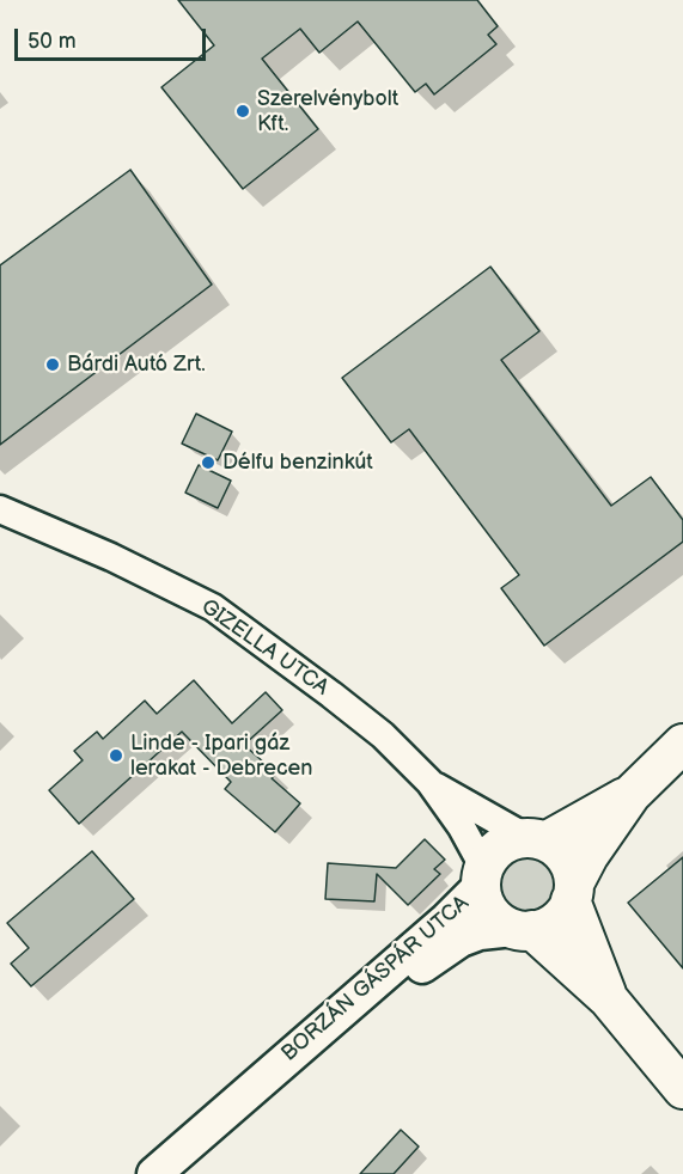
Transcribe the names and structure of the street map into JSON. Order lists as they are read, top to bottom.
{
  "streets": {
    "street": ["GIZELLA UTCA", "BORZÁN GÁSPÁR UTCA"]
  },
  "crossings": [
    ["GIZELLA UTCA", "BORZÁN GÁSPÁR UTCA"]
  ],
  "places": [
    "Szerelvénybolt Kft.",
    "Bárdi Autó Zrt.",
    "Délfu benzinkút",
    "Linde - Ipari gáz lerakat - Debrecen"
  ],
  "scale_bar": "50 m"
}
